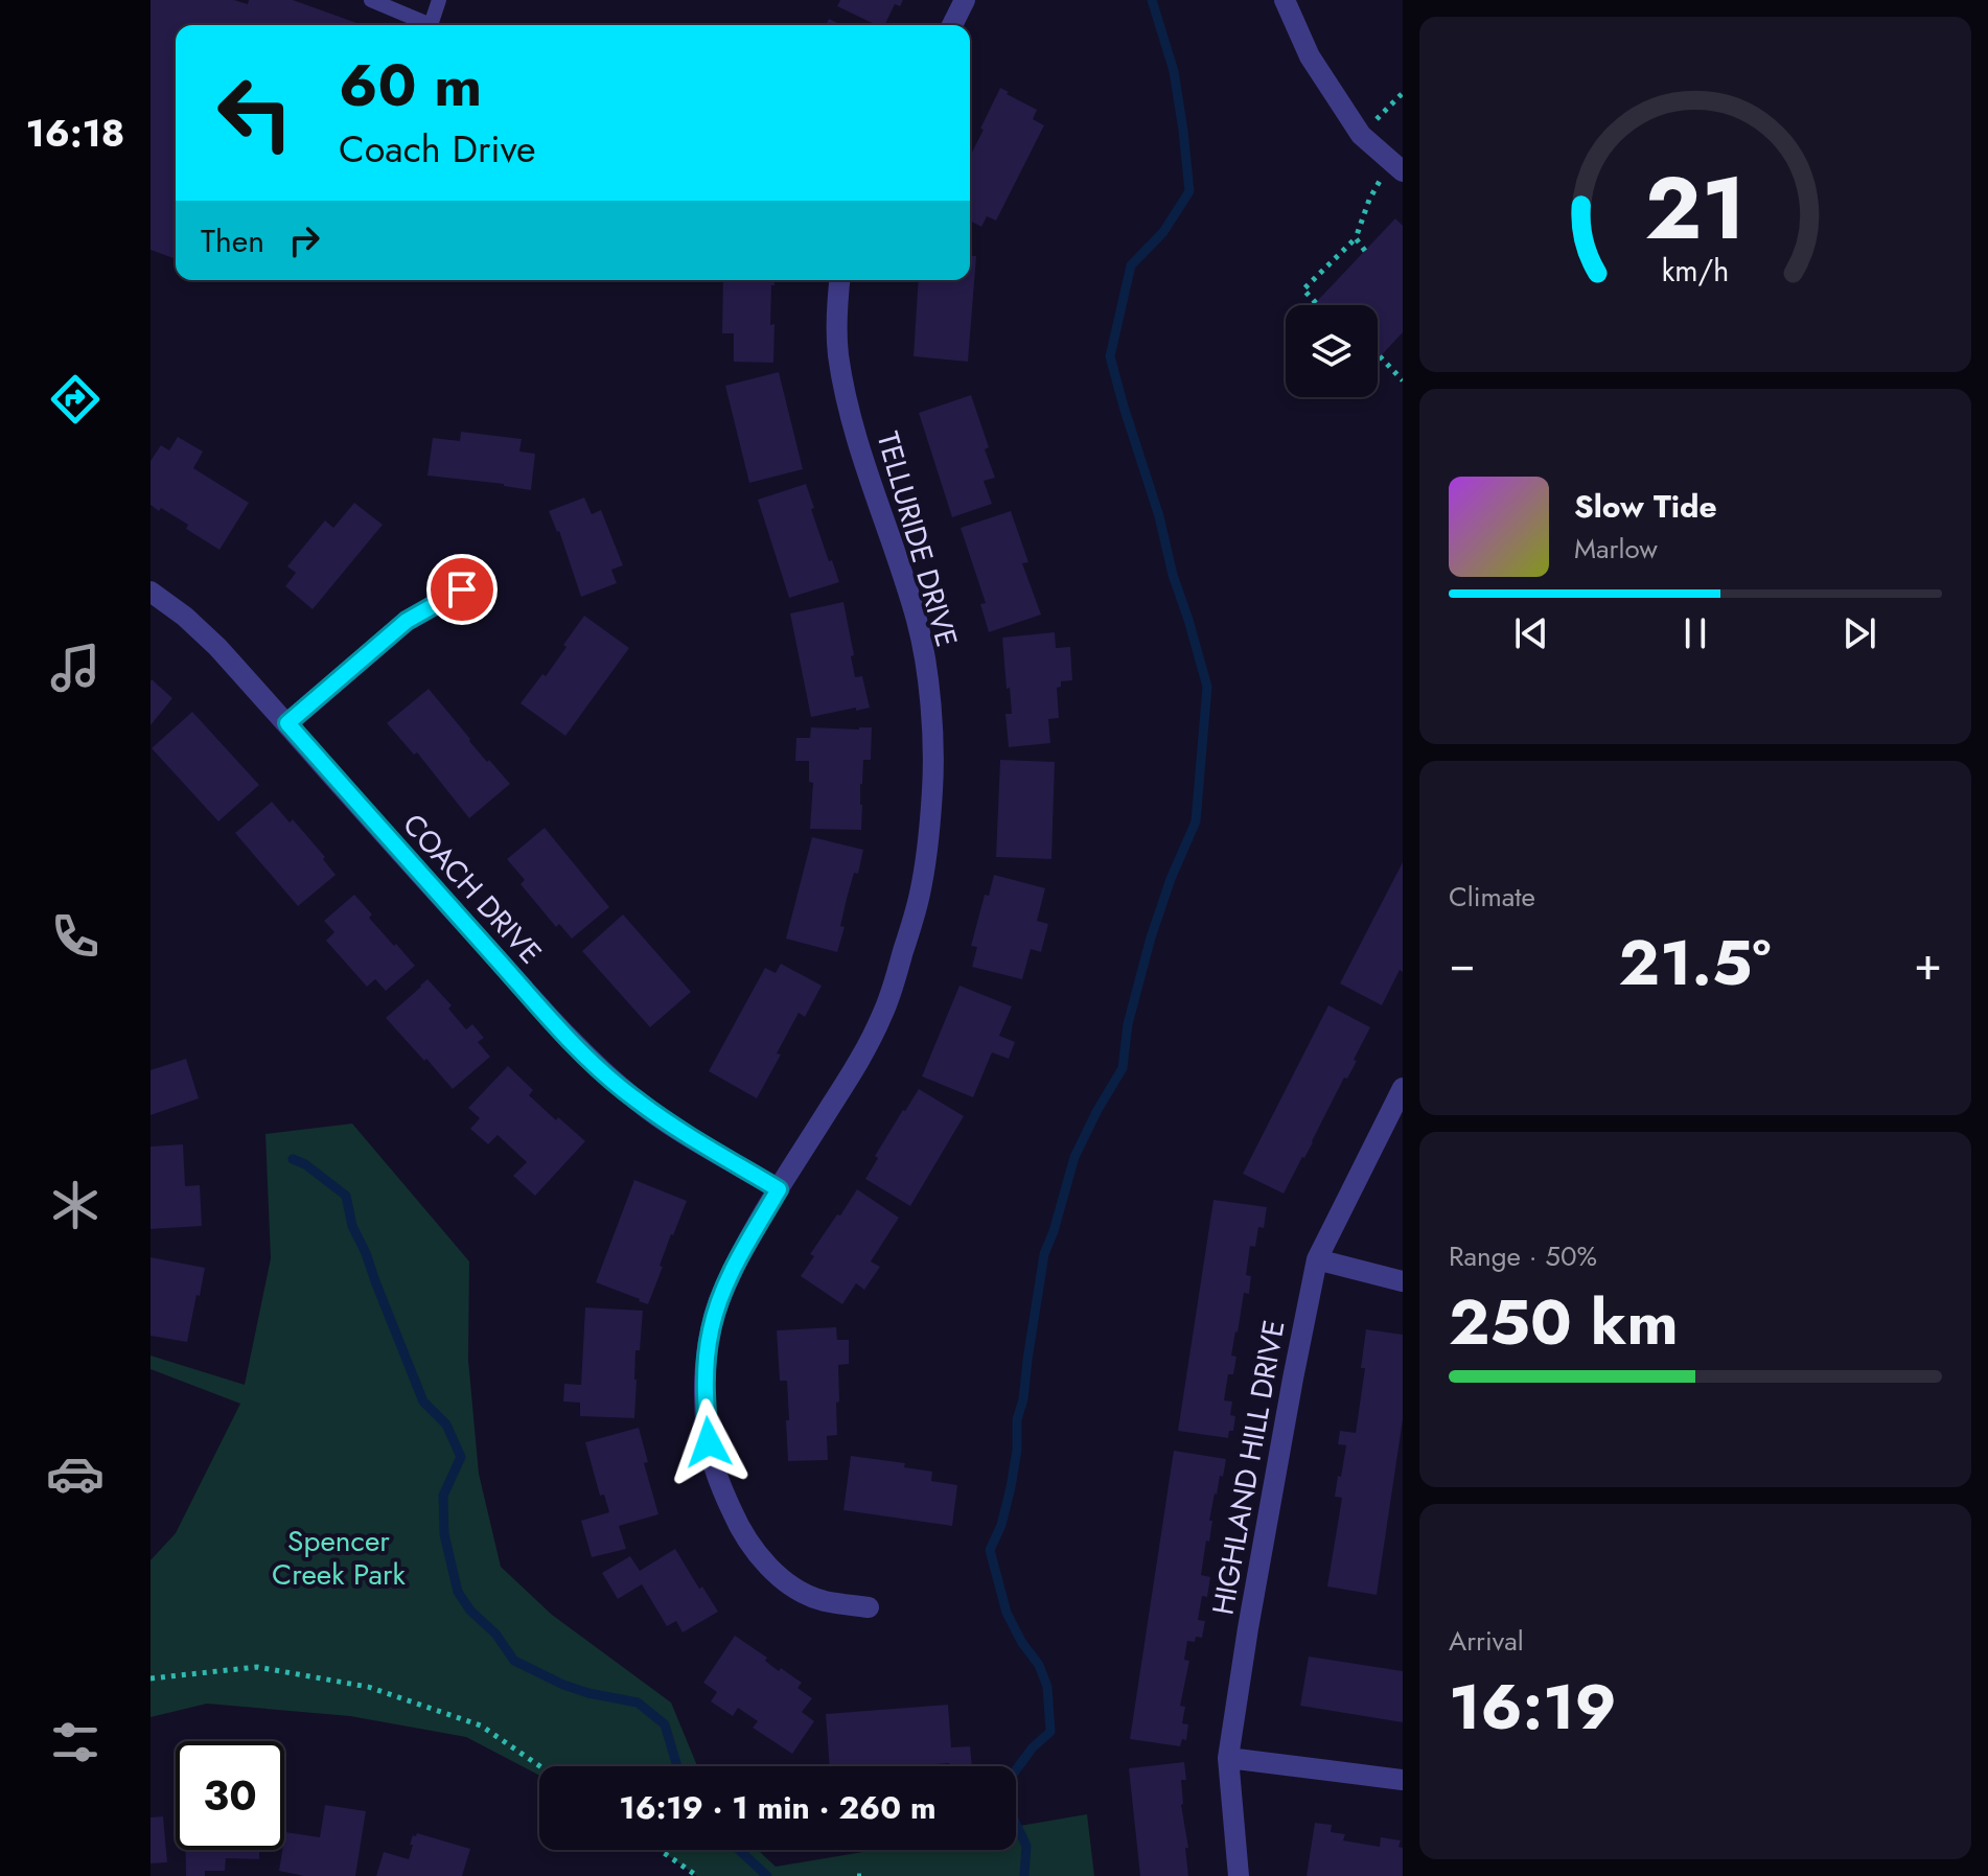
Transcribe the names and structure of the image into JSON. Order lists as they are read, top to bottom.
{
  "streets": {
    "street": ["TELLURIDE DRIVE", "COACH DRIVE", "HIGHLAND HILL DRIVE"]
  },
  "crossings": [
    ["TELLURIDE DRIVE", "COACH DRIVE"]
  ],
  "parks": ["Spencer Creek Park"],
  "page": {
    "tabs": "16:18",
    "turn": ["60 m", "Coach Drive"],
    "then": "Then",
    "song": ["Slow Tide", "Marlow"],
    "tile": [
      "Climate",
      ["Range · 50%", "250 km"],
      ["Arrival", "16:19"]
    ],
    "heat": ["−", "21.5°", "+"],
    "limit": "30",
    "trip": "16:19 · 1 min · 260 m",
    "gauge": ["21", "km/h"]
  }
}
